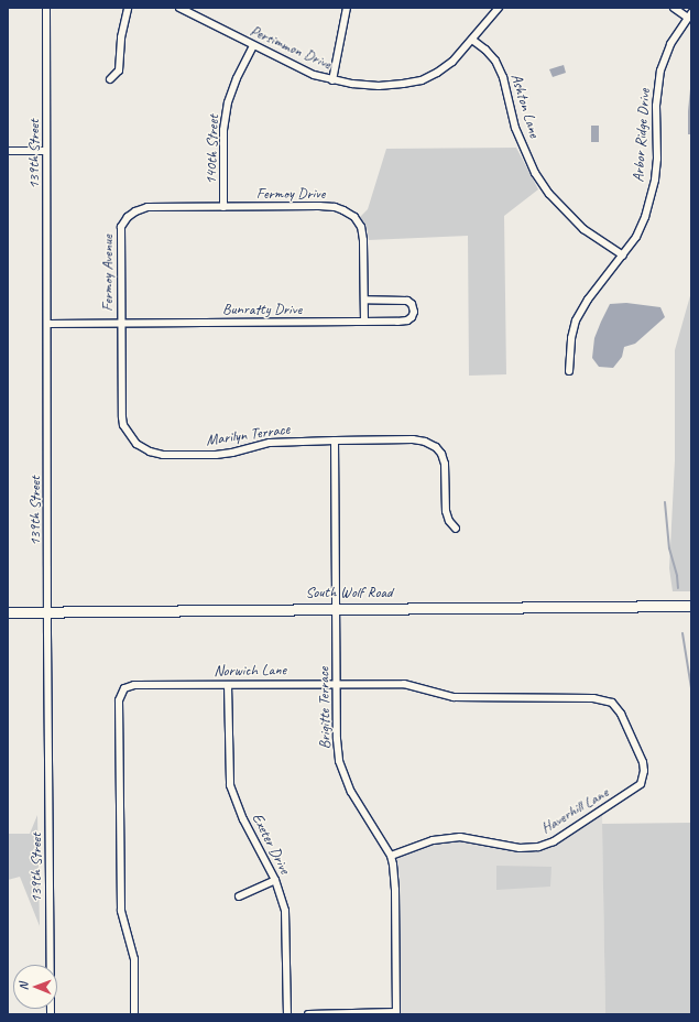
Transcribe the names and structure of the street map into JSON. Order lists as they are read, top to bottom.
{
  "streets": {
    "main road": ["South Wolf Road"],
    "street": [
      "Persimmon Drive",
      "Ashton Lane",
      "Arbor Ridge Drive",
      "140th Street",
      "139th Street",
      "Fermoy Drive",
      "Fermoy Avenue",
      "Bunratty Drive",
      "Marilyn Terrace",
      "Norwich Lane",
      "Brigitte Terrace",
      "Haverhill Lane",
      "Exeter Drive"
    ]
  },
  "crossings": [
    ["Persimmon Drive", "Ashton Lane"],
    ["Persimmon Drive", "140th Street"],
    ["Ashton Lane", "Arbor Ridge Drive"],
    ["140th Street", "Fermoy Drive"],
    ["140th Street", "Fermoy Avenue"],
    ["139th Street", "Bunratty Drive"],
    ["139th Street", "South Wolf Road"],
    ["Fermoy Drive", "Fermoy Avenue"],
    ["Fermoy Drive", "Bunratty Drive"],
    ["Fermoy Avenue", "Bunratty Drive"],
    ["Fermoy Avenue", "Marilyn Terrace"],
    ["Bunratty Drive", "Marilyn Terrace"],
    ["Marilyn Terrace", "Brigitte Terrace"],
    ["South Wolf Road", "Brigitte Terrace"],
    ["Norwich Lane", "Brigitte Terrace"],
    ["Norwich Lane", "Haverhill Lane"],
    ["Norwich Lane", "Exeter Drive"],
    ["Brigitte Terrace", "Haverhill Lane"]
  ],
  "north": "left"
}
